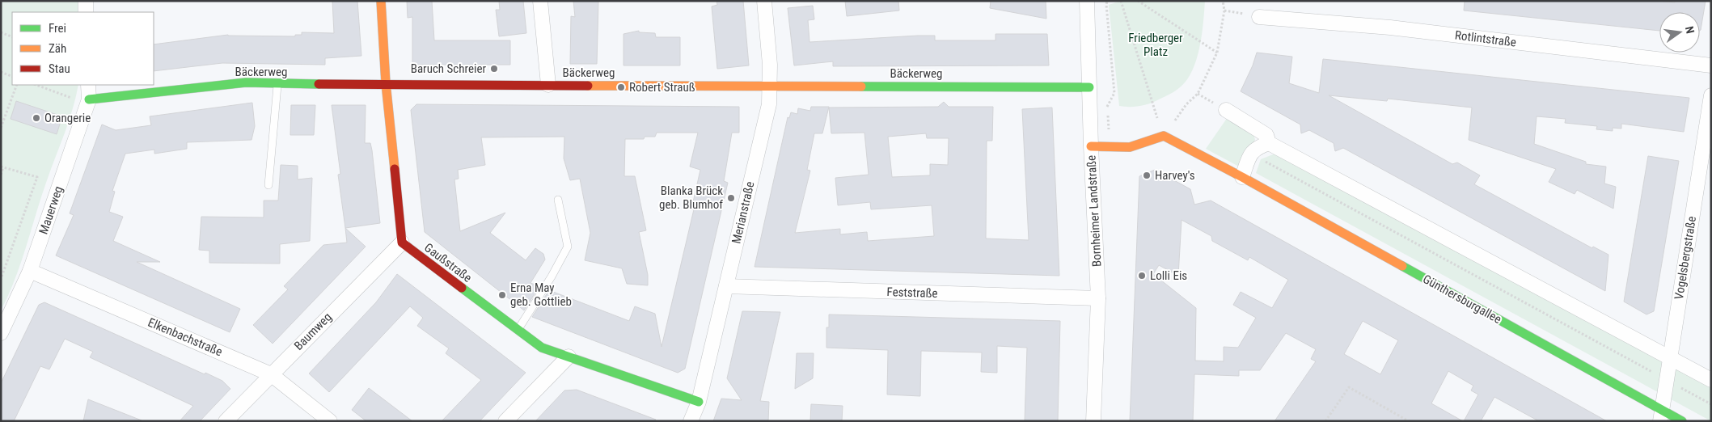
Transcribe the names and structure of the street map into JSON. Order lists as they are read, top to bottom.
{
  "streets": {
    "street": [
      "Rotlintstraße",
      "Bäckerweg",
      "Mauerweg",
      "Bornheimer Landstraße",
      "Merianstraße",
      "Vogelsbergstraße",
      "Gaußstraße",
      "Feststraße",
      "Günthersburgallee",
      "Baumweg",
      "Elkenbachstraße"
    ]
  },
  "crossings": [
    ["Bäckerweg", "Mauerweg"],
    ["Bäckerweg", "Bornheimer Landstraße"],
    ["Bäckerweg", "Merianstraße"],
    ["Mauerweg", "Elkenbachstraße"],
    ["Bornheimer Landstraße", "Feststraße"],
    ["Merianstraße", "Gaußstraße"],
    ["Merianstraße", "Feststraße"],
    ["Vogelsbergstraße", "Günthersburgallee"],
    ["Gaußstraße", "Baumweg"],
    ["Baumweg", "Elkenbachstraße"]
  ],
  "parks": ["Friedberger Platz"],
  "places": [
    "Baruch Schreier",
    "Robert Strauß",
    "Orangerie",
    "Harvey's",
    "Blanka Brück geb. Blumhof",
    "Lolli Eis",
    "Erna May geb. Gottlieb"
  ],
  "legend": ["Frei", "Zäh", "Stau"],
  "north": "right"
}
